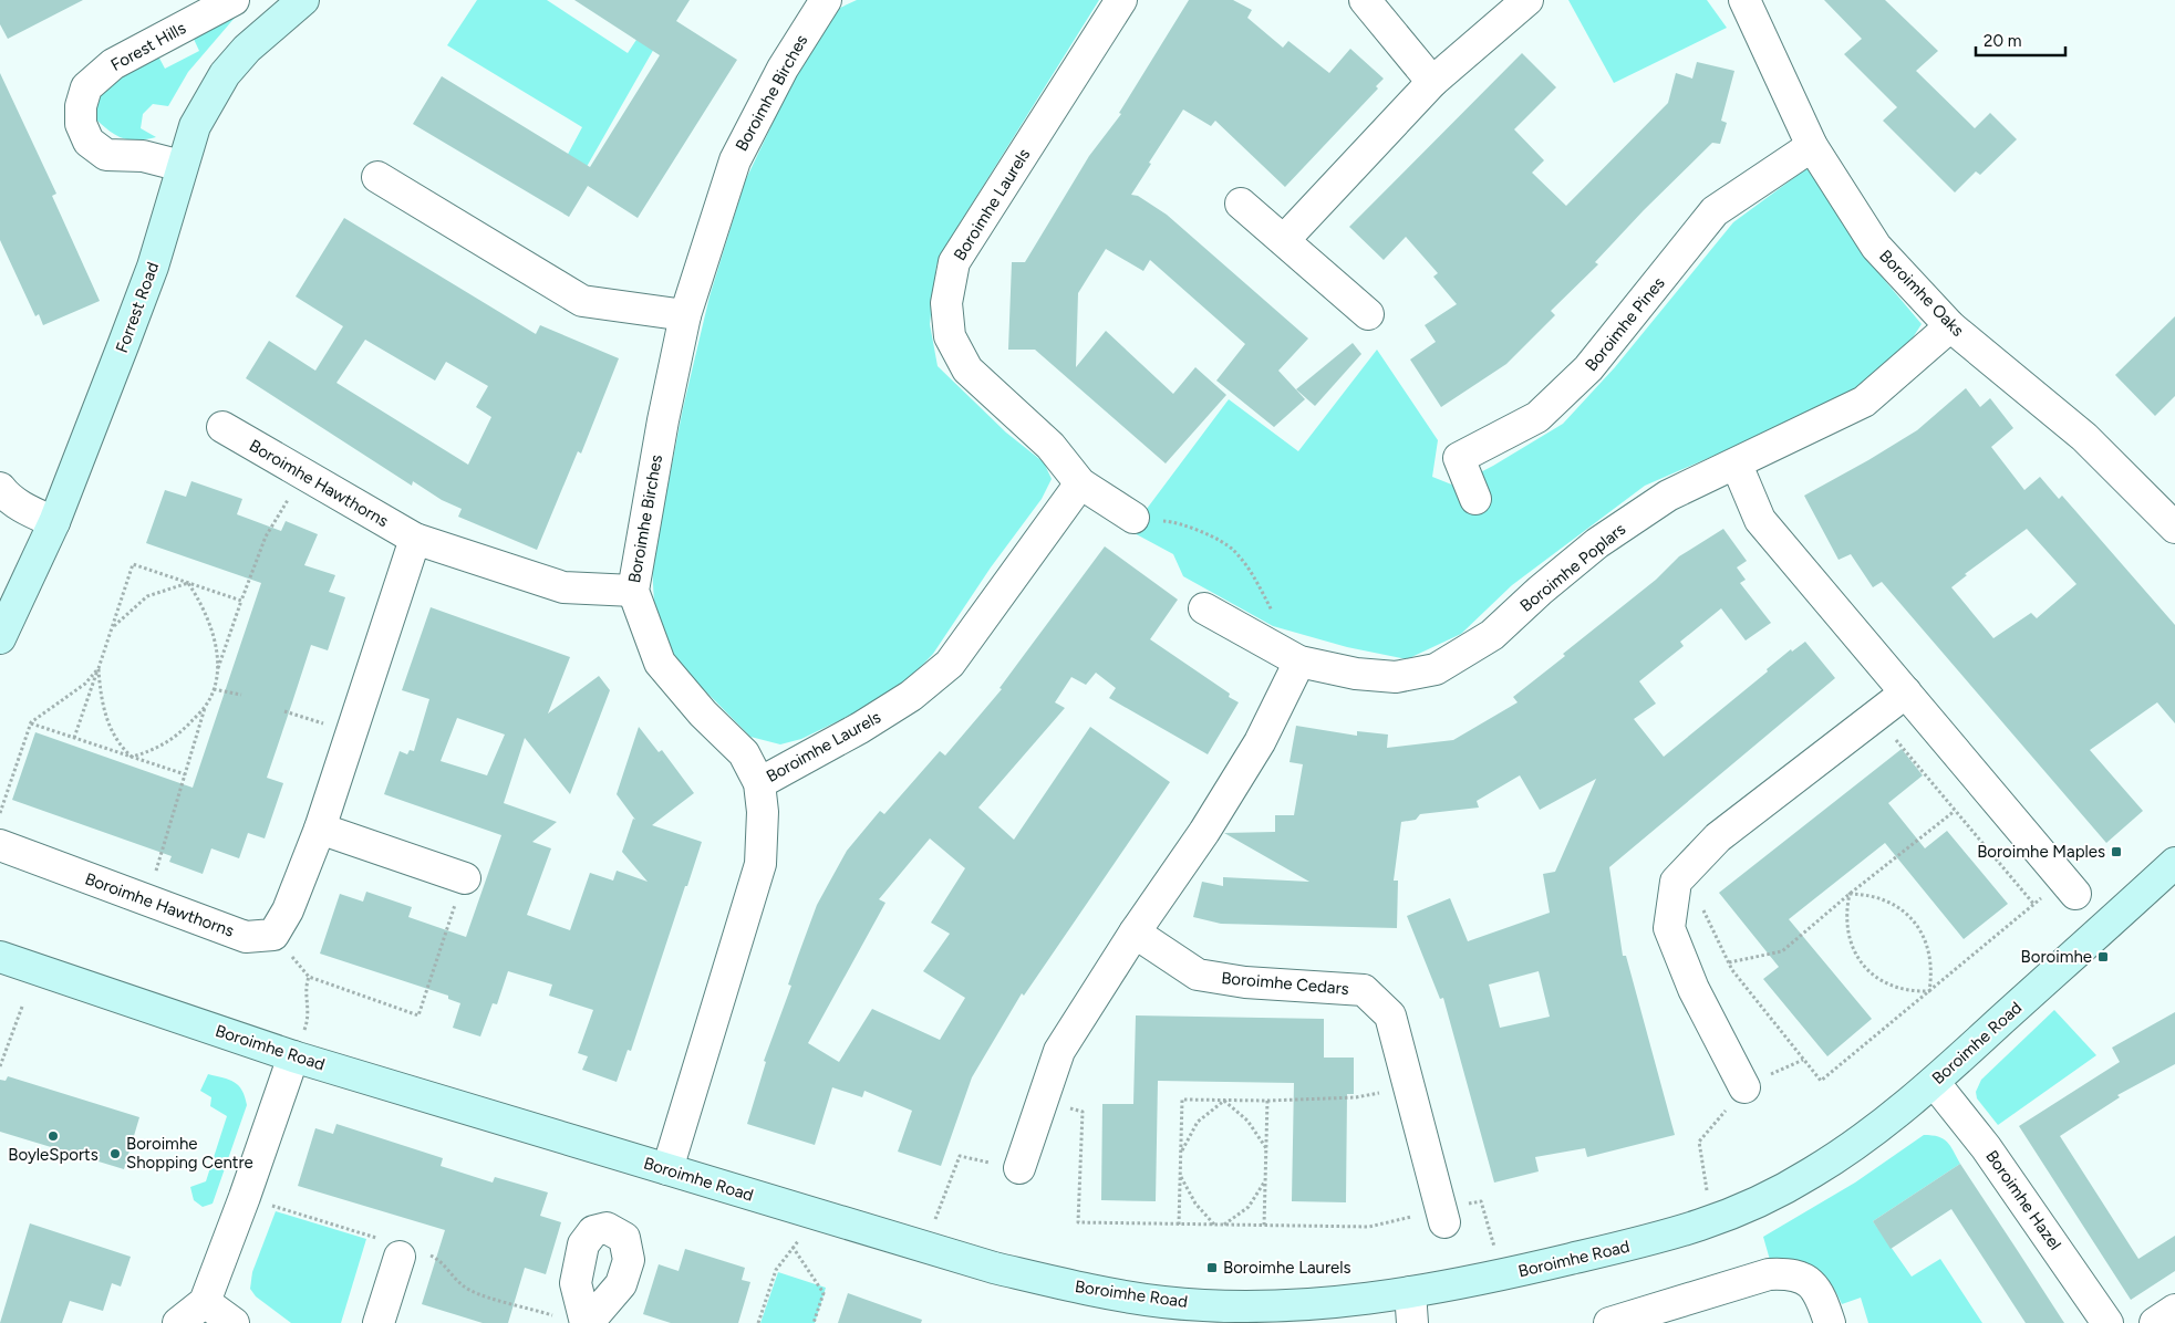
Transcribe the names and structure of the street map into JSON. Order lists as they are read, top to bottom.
{
  "streets": {
    "street": [
      "Forest Hills",
      "Boroimhe Birches",
      "Boroimhe Laurels",
      "Boroimhe Oaks",
      "Forrest Road",
      "Boroimhe Pines",
      "Boroimhe Hawthorns",
      "Boroimhe Poplars",
      "Boroimhe Cedars",
      "Boroimhe Road",
      "Boroimhe Hazel"
    ]
  },
  "crossings": [
    ["Forest Hills", "Forrest Road"],
    ["Boroimhe Birches", "Boroimhe Laurels"],
    ["Boroimhe Birches", "Boroimhe Hawthorns"],
    ["Boroimhe Laurels", "Boroimhe Road"],
    ["Boroimhe Oaks", "Boroimhe Pines"],
    ["Boroimhe Oaks", "Boroimhe Poplars"],
    ["Boroimhe Road", "Boroimhe Hazel"]
  ],
  "places": {
    "transit": ["Boroimhe Maples", "Boroimhe", "Boroimhe Laurels"],
    "other": ["BoyleSports", "Boroimhe Shopping Centre"]
  },
  "scale_bar": "20 m"
}
